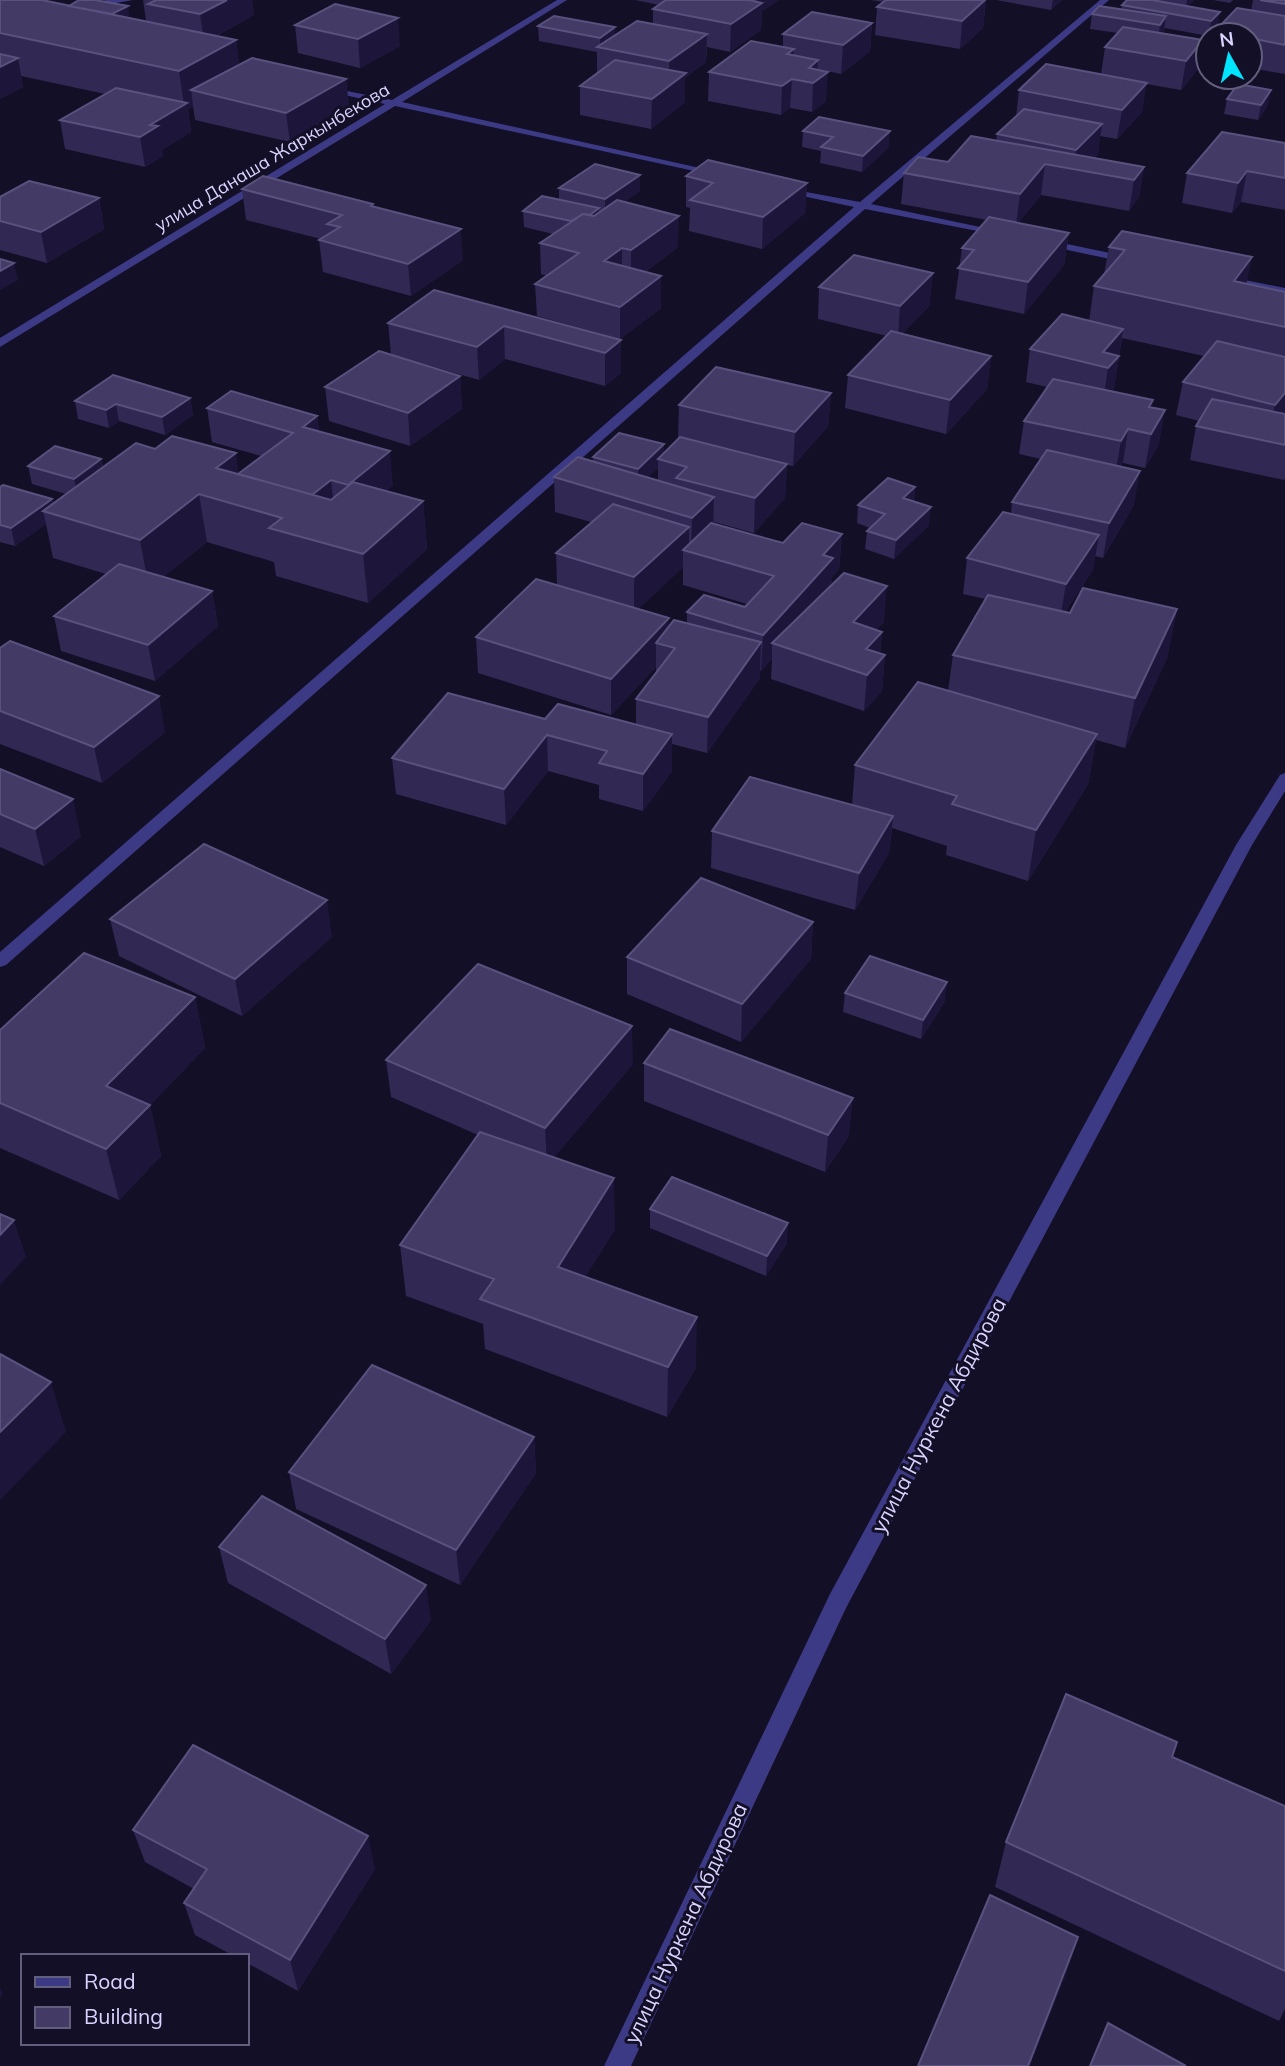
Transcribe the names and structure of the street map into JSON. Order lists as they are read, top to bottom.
{
  "streets": {
    "street": ["улица Данаша Жаркынбекова", "улица Нуркена Абдирова"]
  },
  "legend": ["Road", "Building"],
  "north": "top"
}
